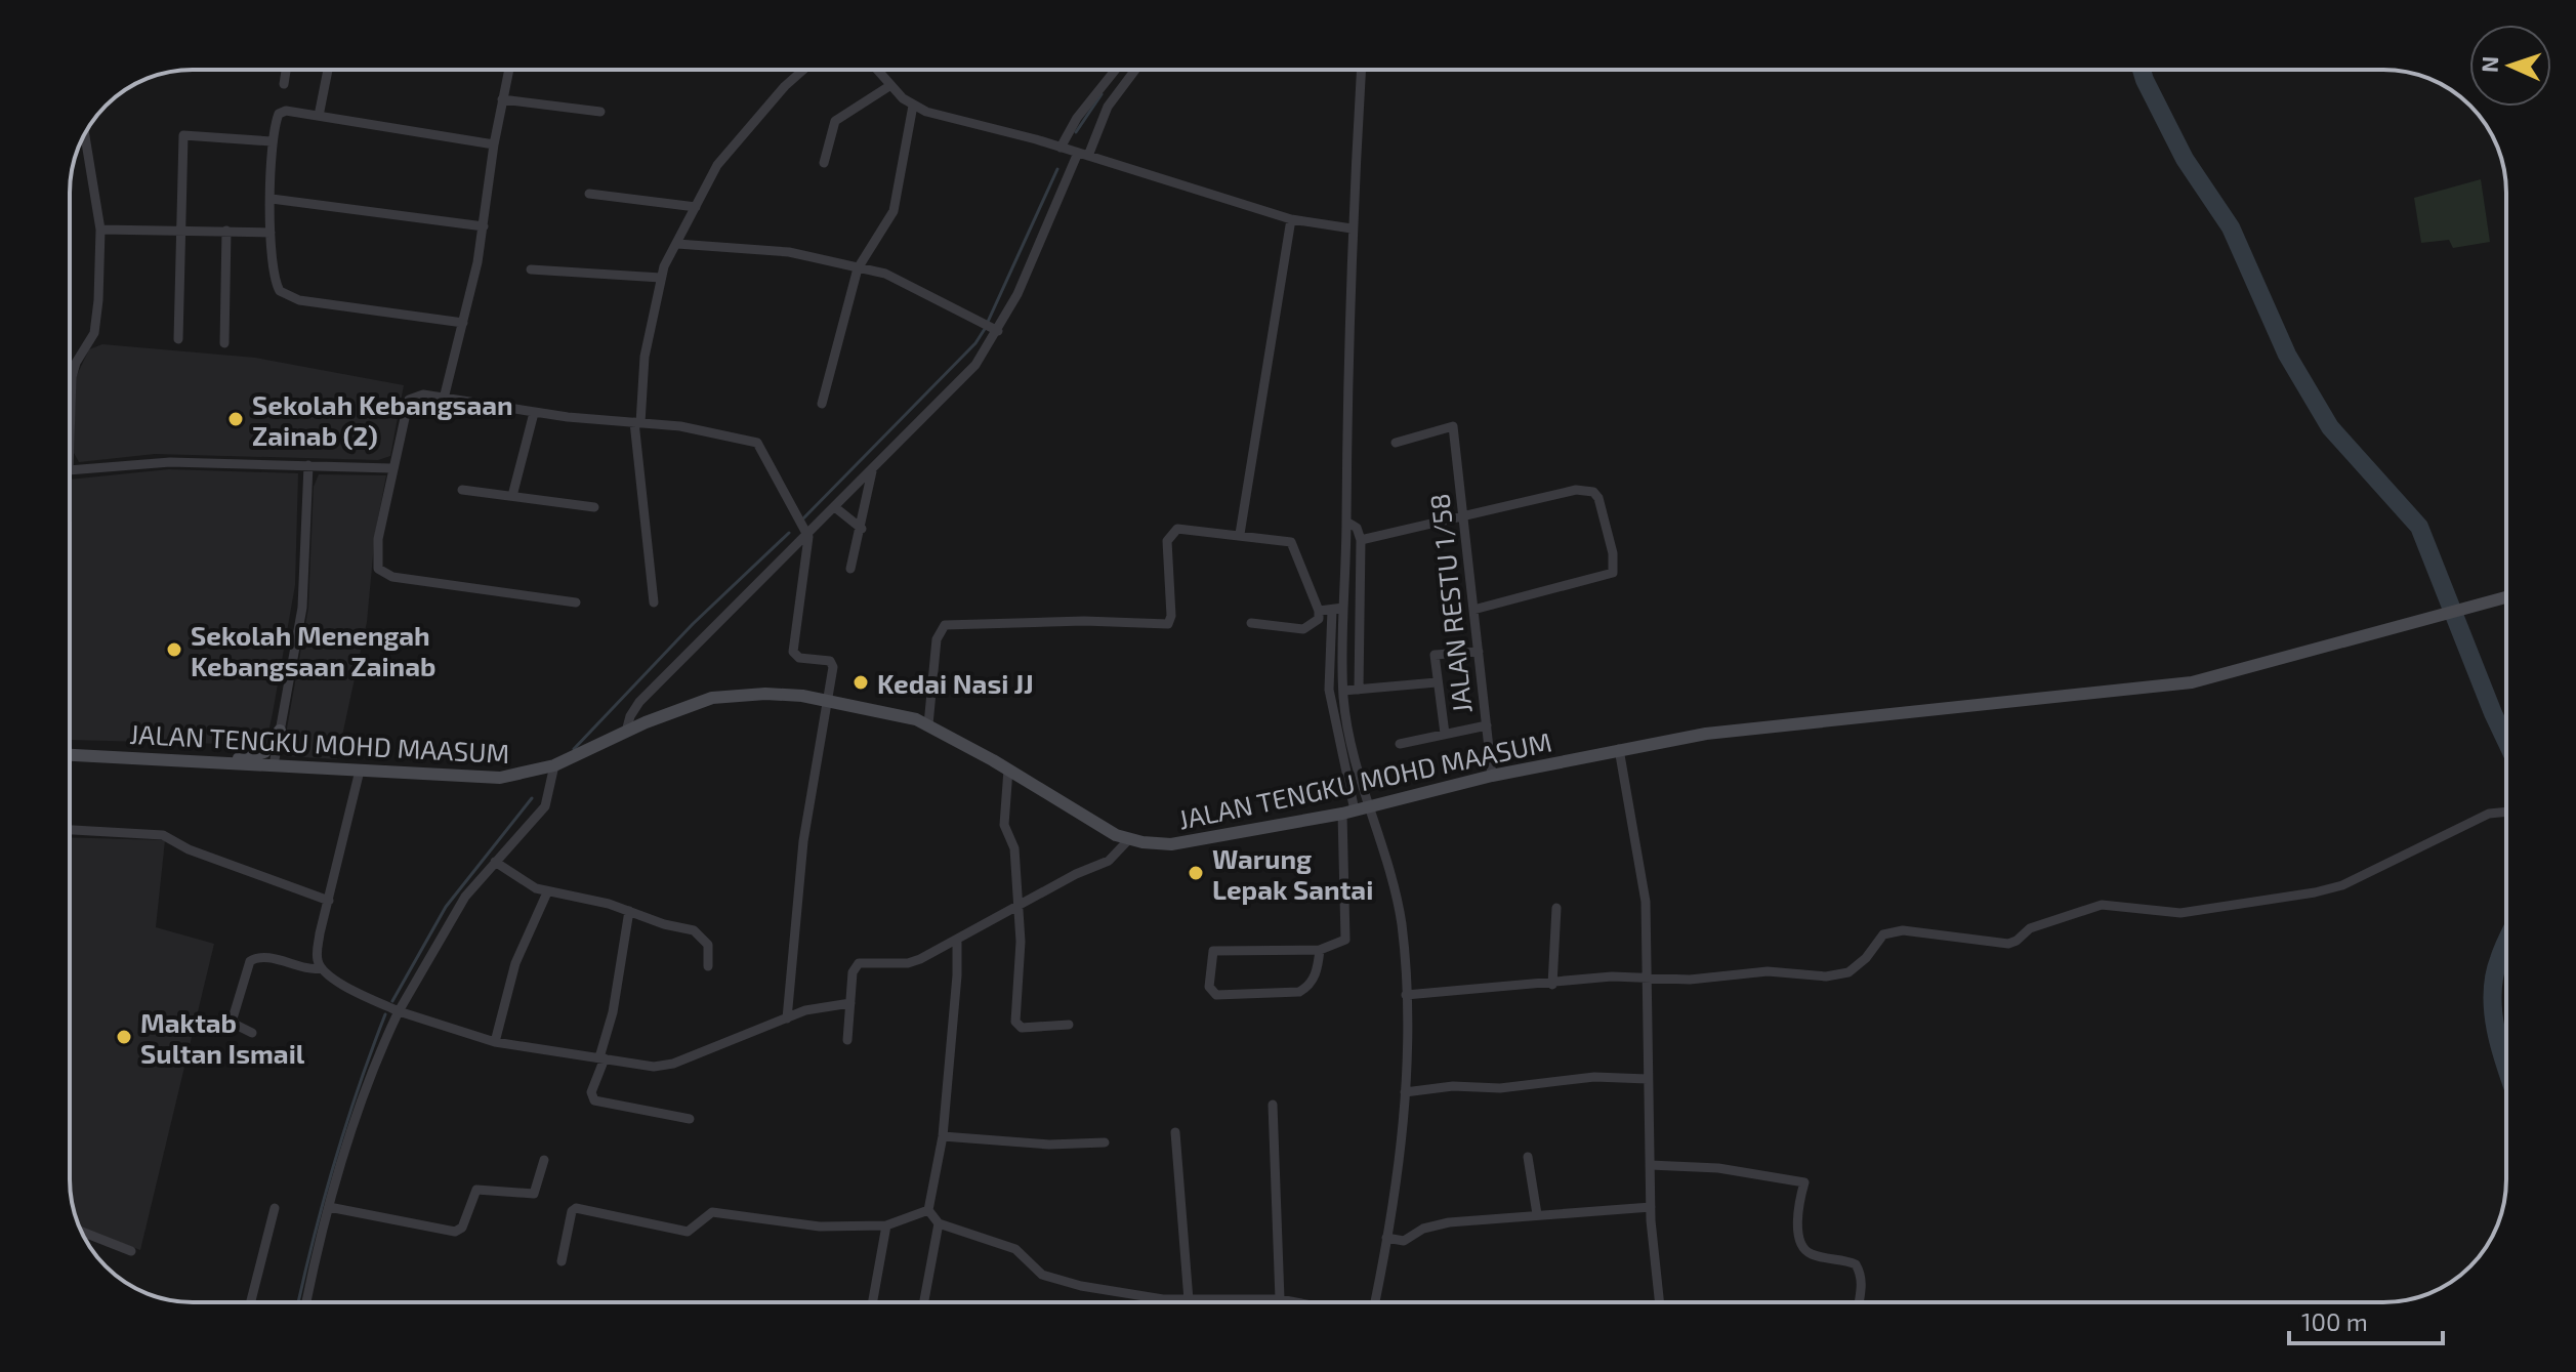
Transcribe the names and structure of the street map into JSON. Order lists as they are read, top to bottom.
{
  "streets": {
    "main road": ["JALAN TENGKU MOHD MAASUM"],
    "street": ["JALAN RESTU 1/58"]
  },
  "crossings": [
    ["JALAN RESTU 1/58", "JALAN TENGKU MOHD MAASUM"]
  ],
  "places": [
    "Sekolah Kebangsaan Zainab (2)",
    "Sekolah Menengah Kebangsaan Zainab",
    "Kedai Nasi JJ",
    "Warung Lepak Santai",
    "Maktab Sultan Ismail"
  ],
  "scale_bar": "100 m",
  "north": "left"
}
